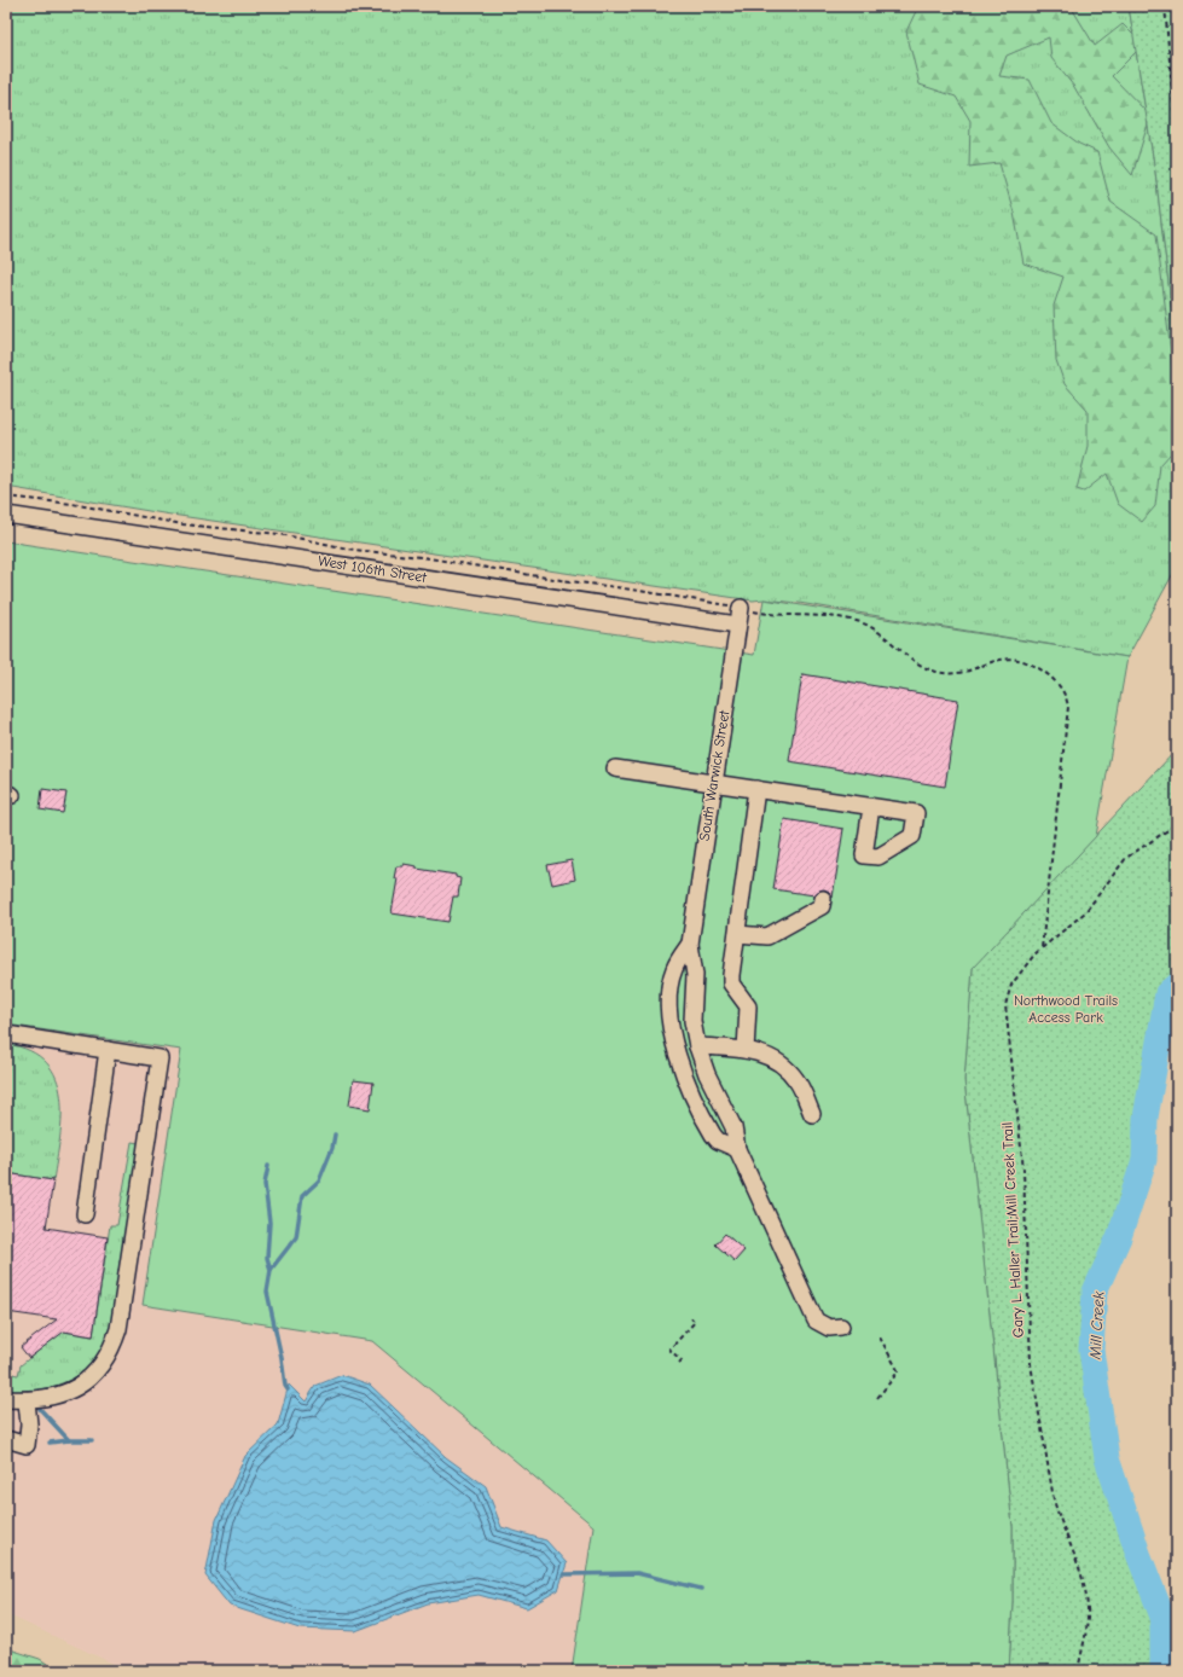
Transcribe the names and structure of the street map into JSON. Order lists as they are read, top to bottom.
{
  "streets": {
    "street": ["West 106th Street", "South Warwick Street"],
    "path": ["Gary L. Haller Trail;Mill Creek Trail"]
  },
  "crossings": [
    ["West 106th Street", "South Warwick Street"]
  ],
  "water": ["Mill Creek"],
  "parks": ["Northwood Trails Access Park"]
}
